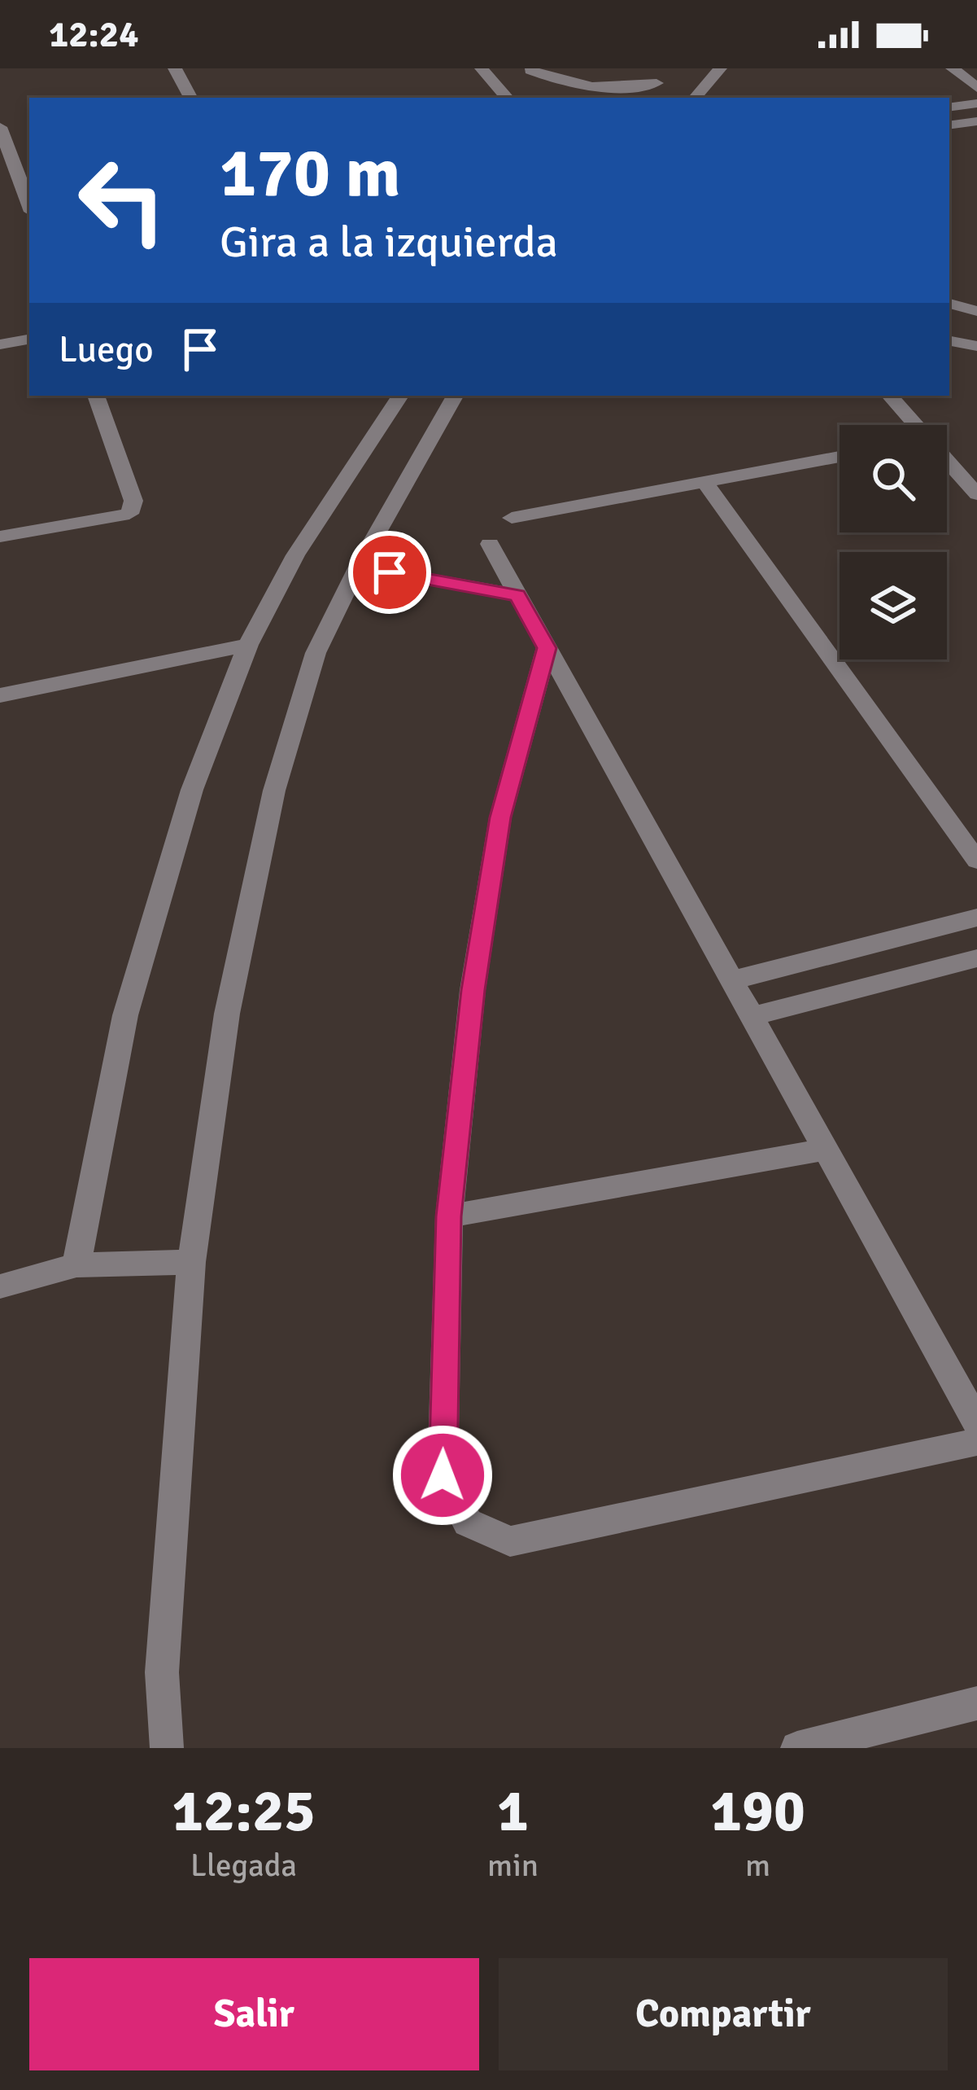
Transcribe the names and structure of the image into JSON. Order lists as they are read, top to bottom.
{
  "page": {
    "status": "12:24",
    "turn": ["170 m", "Gira a la izquierda"],
    "then": "Luego",
    "eta": [
      "12:25",
      "Llegada",
      "1",
      "min",
      "190",
      "m"
    ],
    "buttons": ["Salir", "Compartir"]
  }
}
